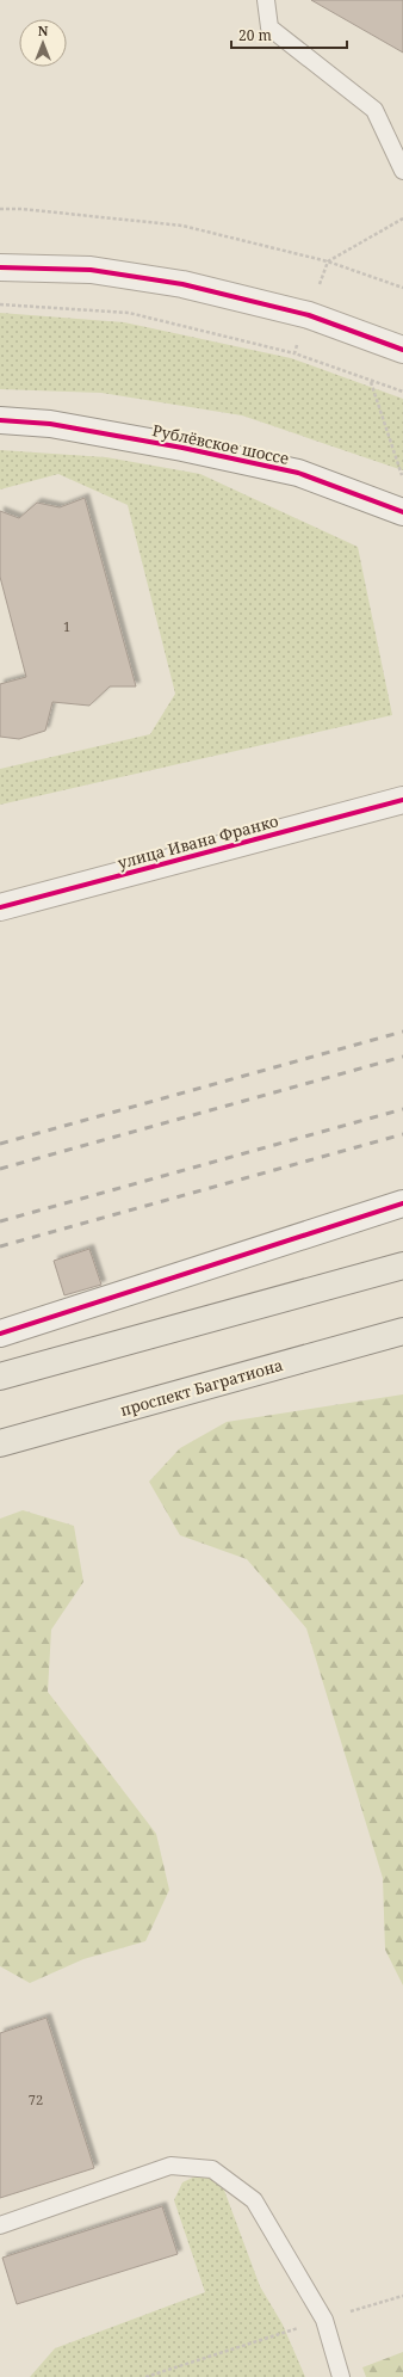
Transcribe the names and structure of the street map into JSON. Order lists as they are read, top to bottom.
{
  "streets": {
    "main road": ["проспект Багратиона"],
    "street": ["Рублёвское шоссе", "улица Ивана Франко"]
  },
  "house_numbers": ["1", "72"],
  "scale_bar": "20 m",
  "north": "top"
}
